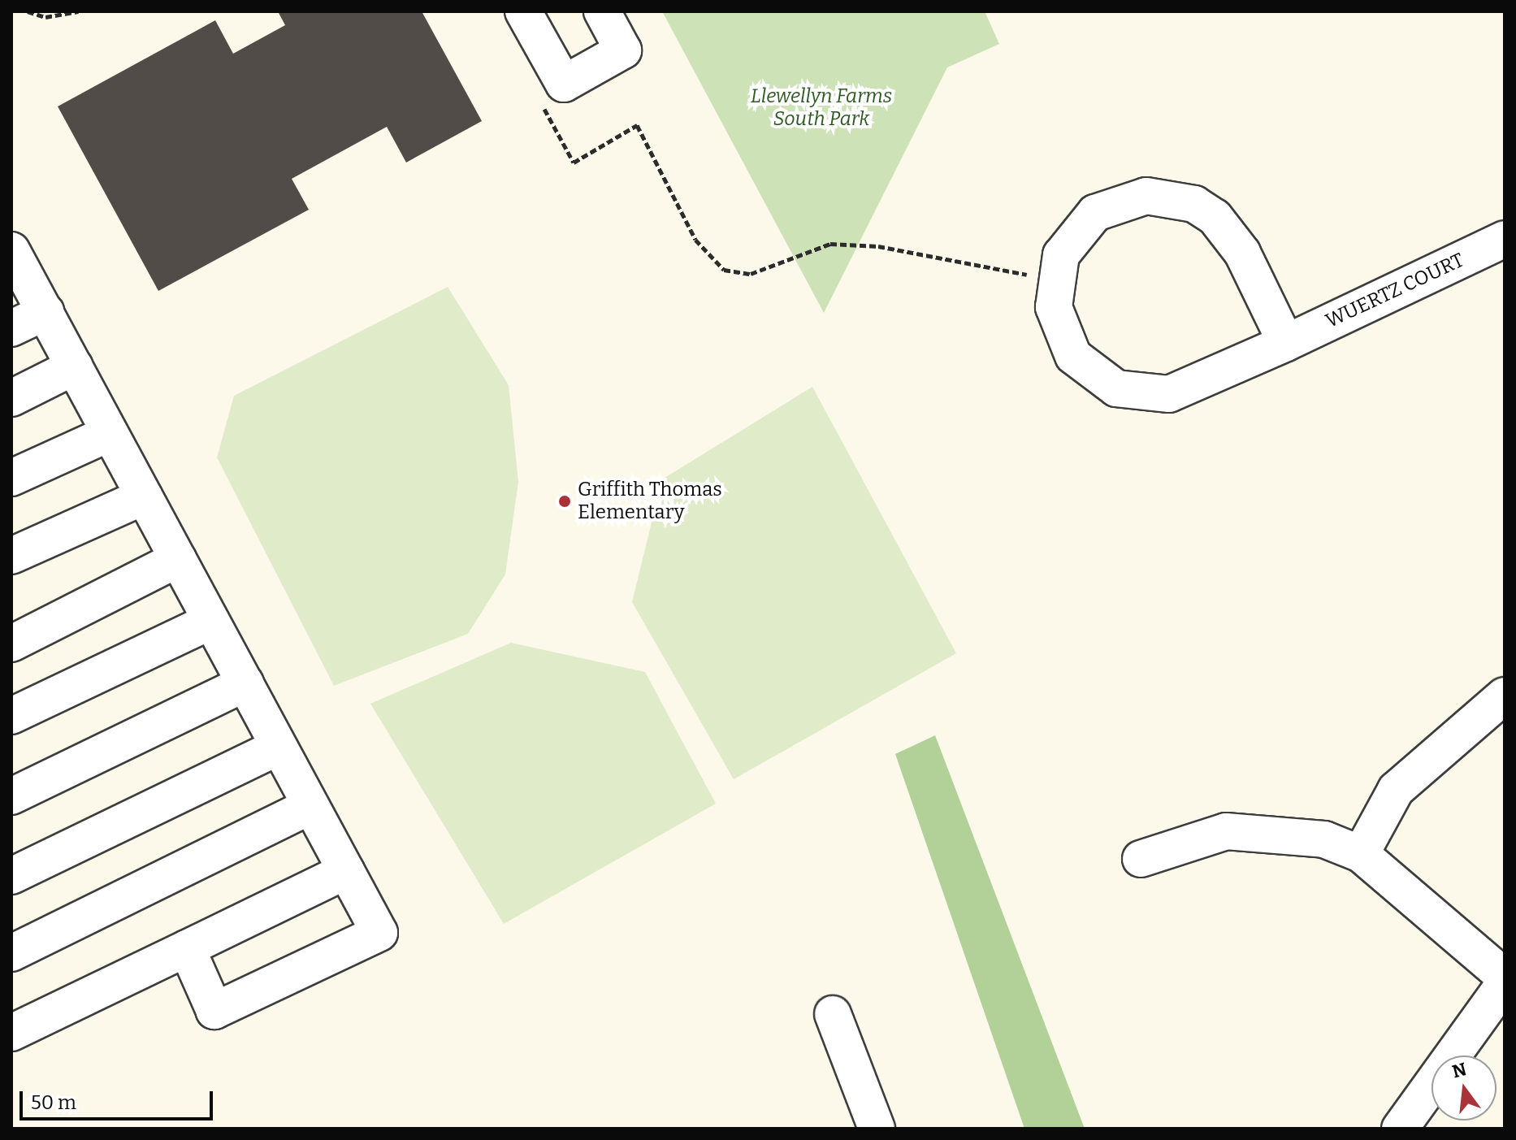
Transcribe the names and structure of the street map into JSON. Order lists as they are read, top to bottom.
{
  "streets": {
    "street": ["WUERTZ COURT"]
  },
  "parks": ["Llewellyn Farms South Park"],
  "places": ["Griffith Thomas Elementary"],
  "scale_bar": "50 m",
  "north": "top"
}
